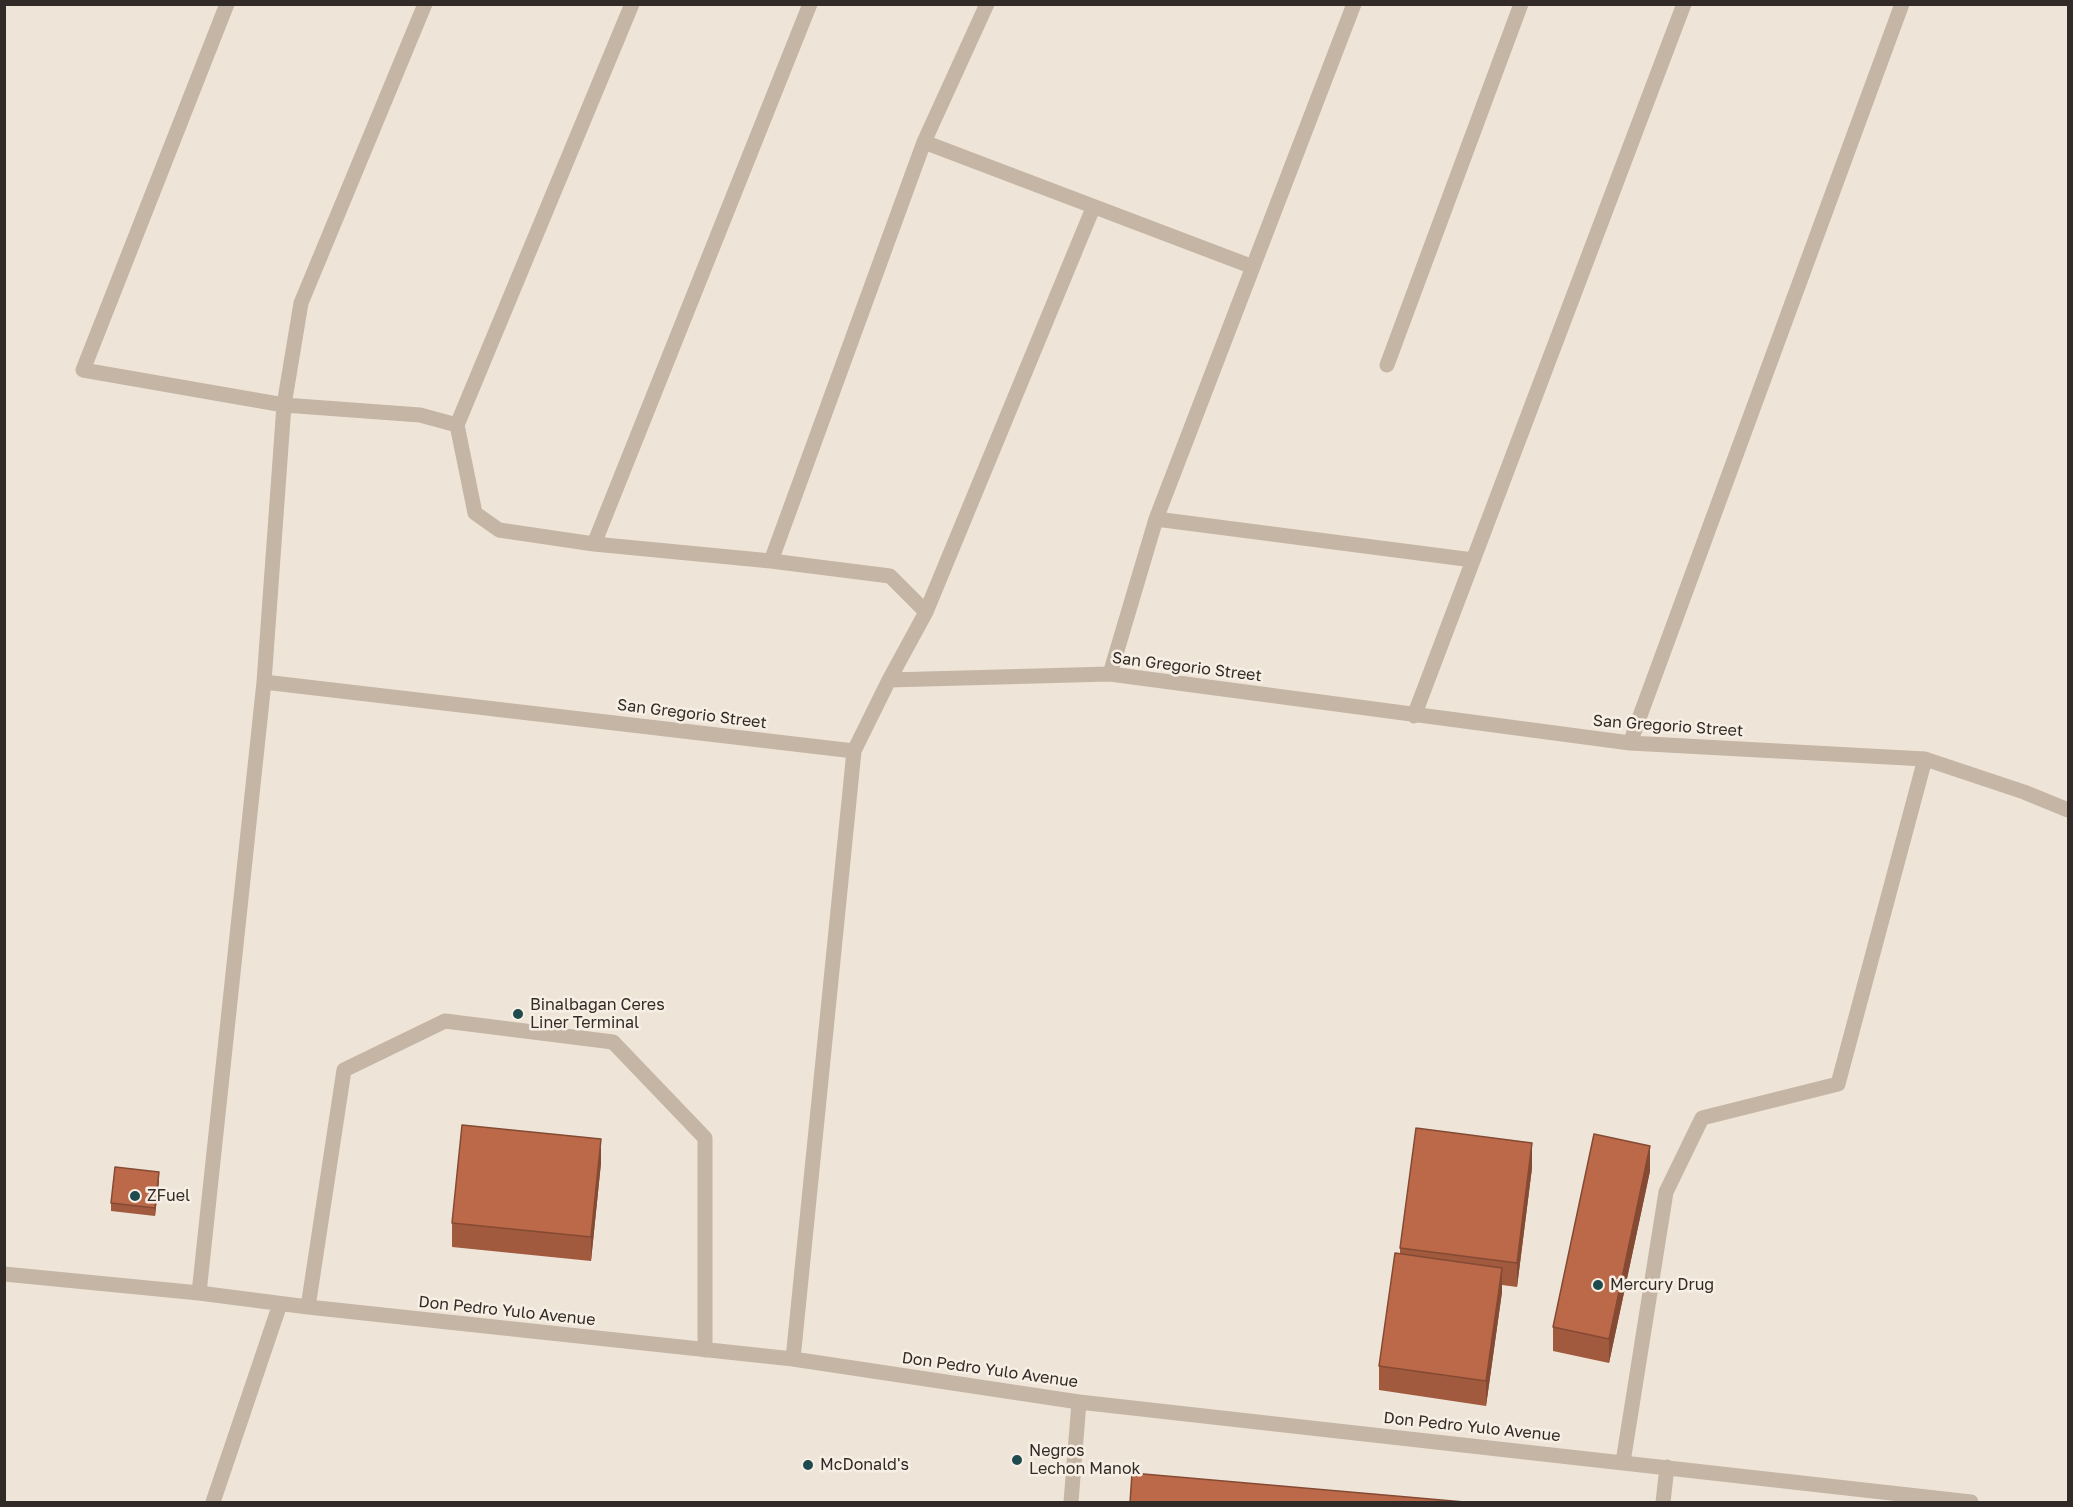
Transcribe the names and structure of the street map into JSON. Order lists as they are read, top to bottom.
{
  "streets": {
    "street": ["San Gregorio Street", "Don Pedro Yulo Avenue"]
  },
  "places": [
    "Binalbagan Ceres Liner Terminal",
    "ZFuel",
    "Mercury Drug",
    "Negros Lechon Manok",
    "McDonald's"
  ]
}
